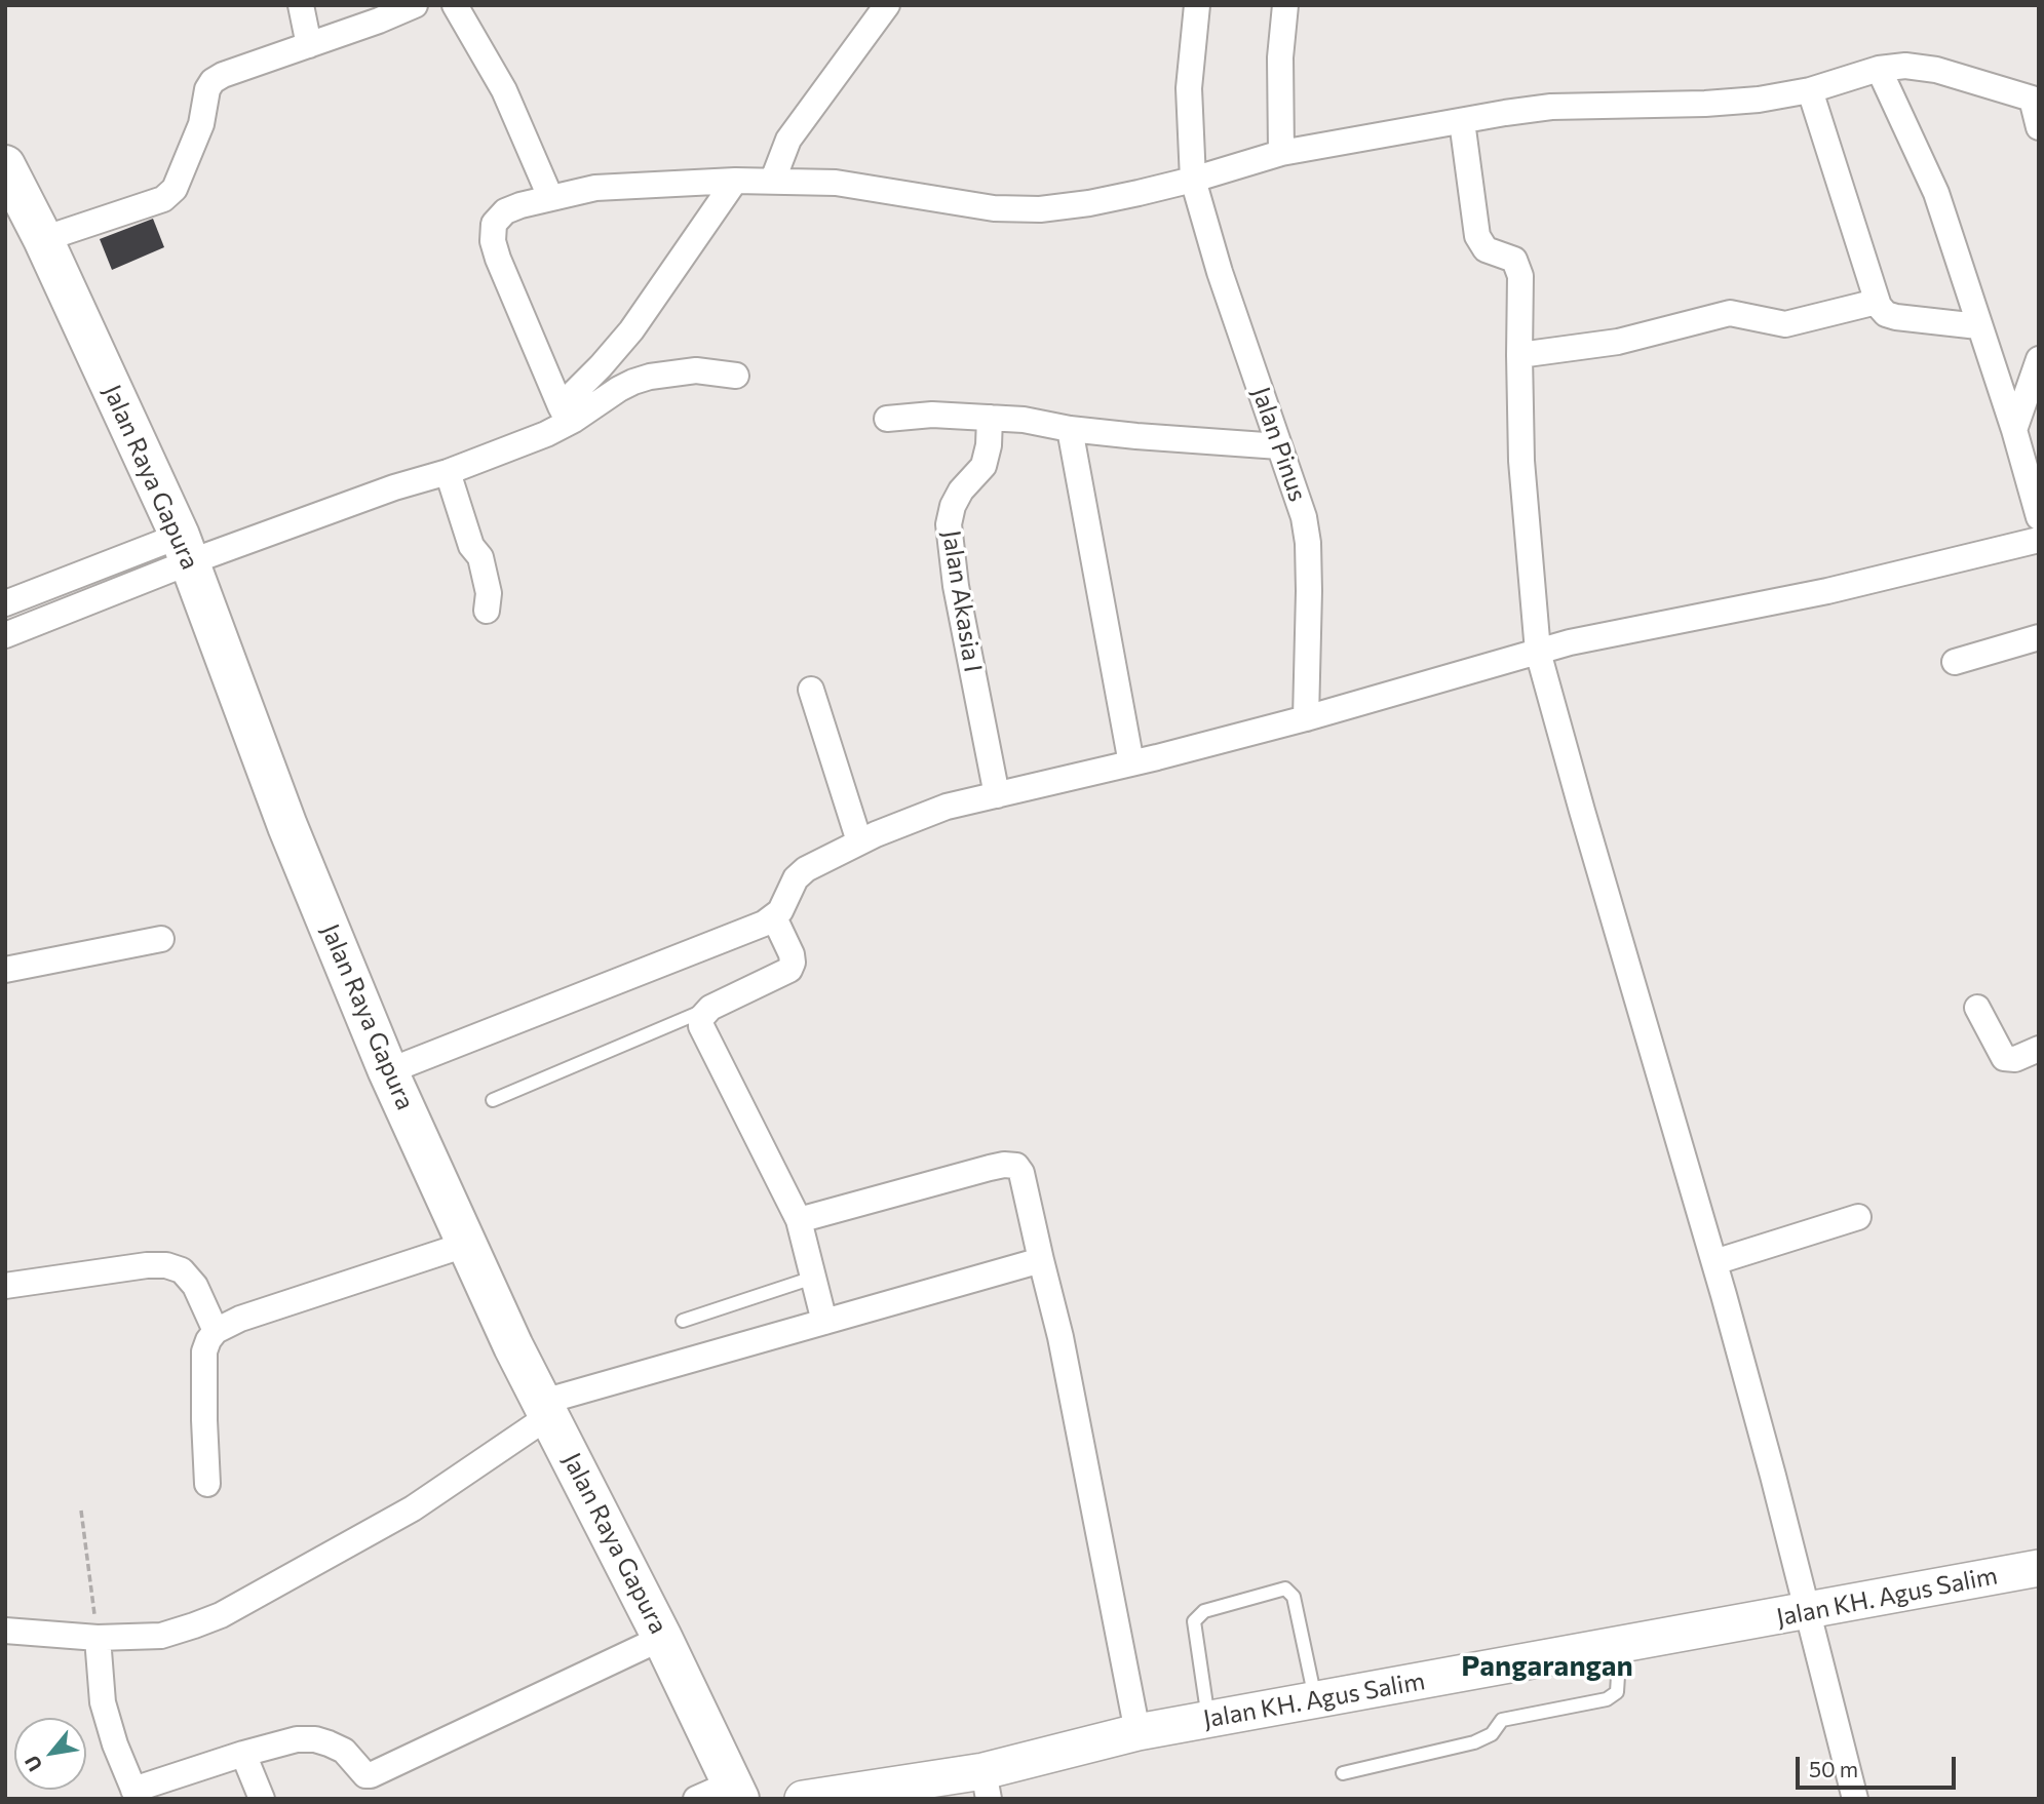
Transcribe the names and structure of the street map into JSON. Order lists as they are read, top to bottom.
{
  "streets": {
    "main road": ["Jalan Raya Gapura", "Jalan KH. Agus Salim"],
    "street": ["Jalan Pinus", "Jalan Akasia I"]
  },
  "districts": ["Pangarangan"],
  "scale_bar": "50 m",
  "north": "bottom left"
}
